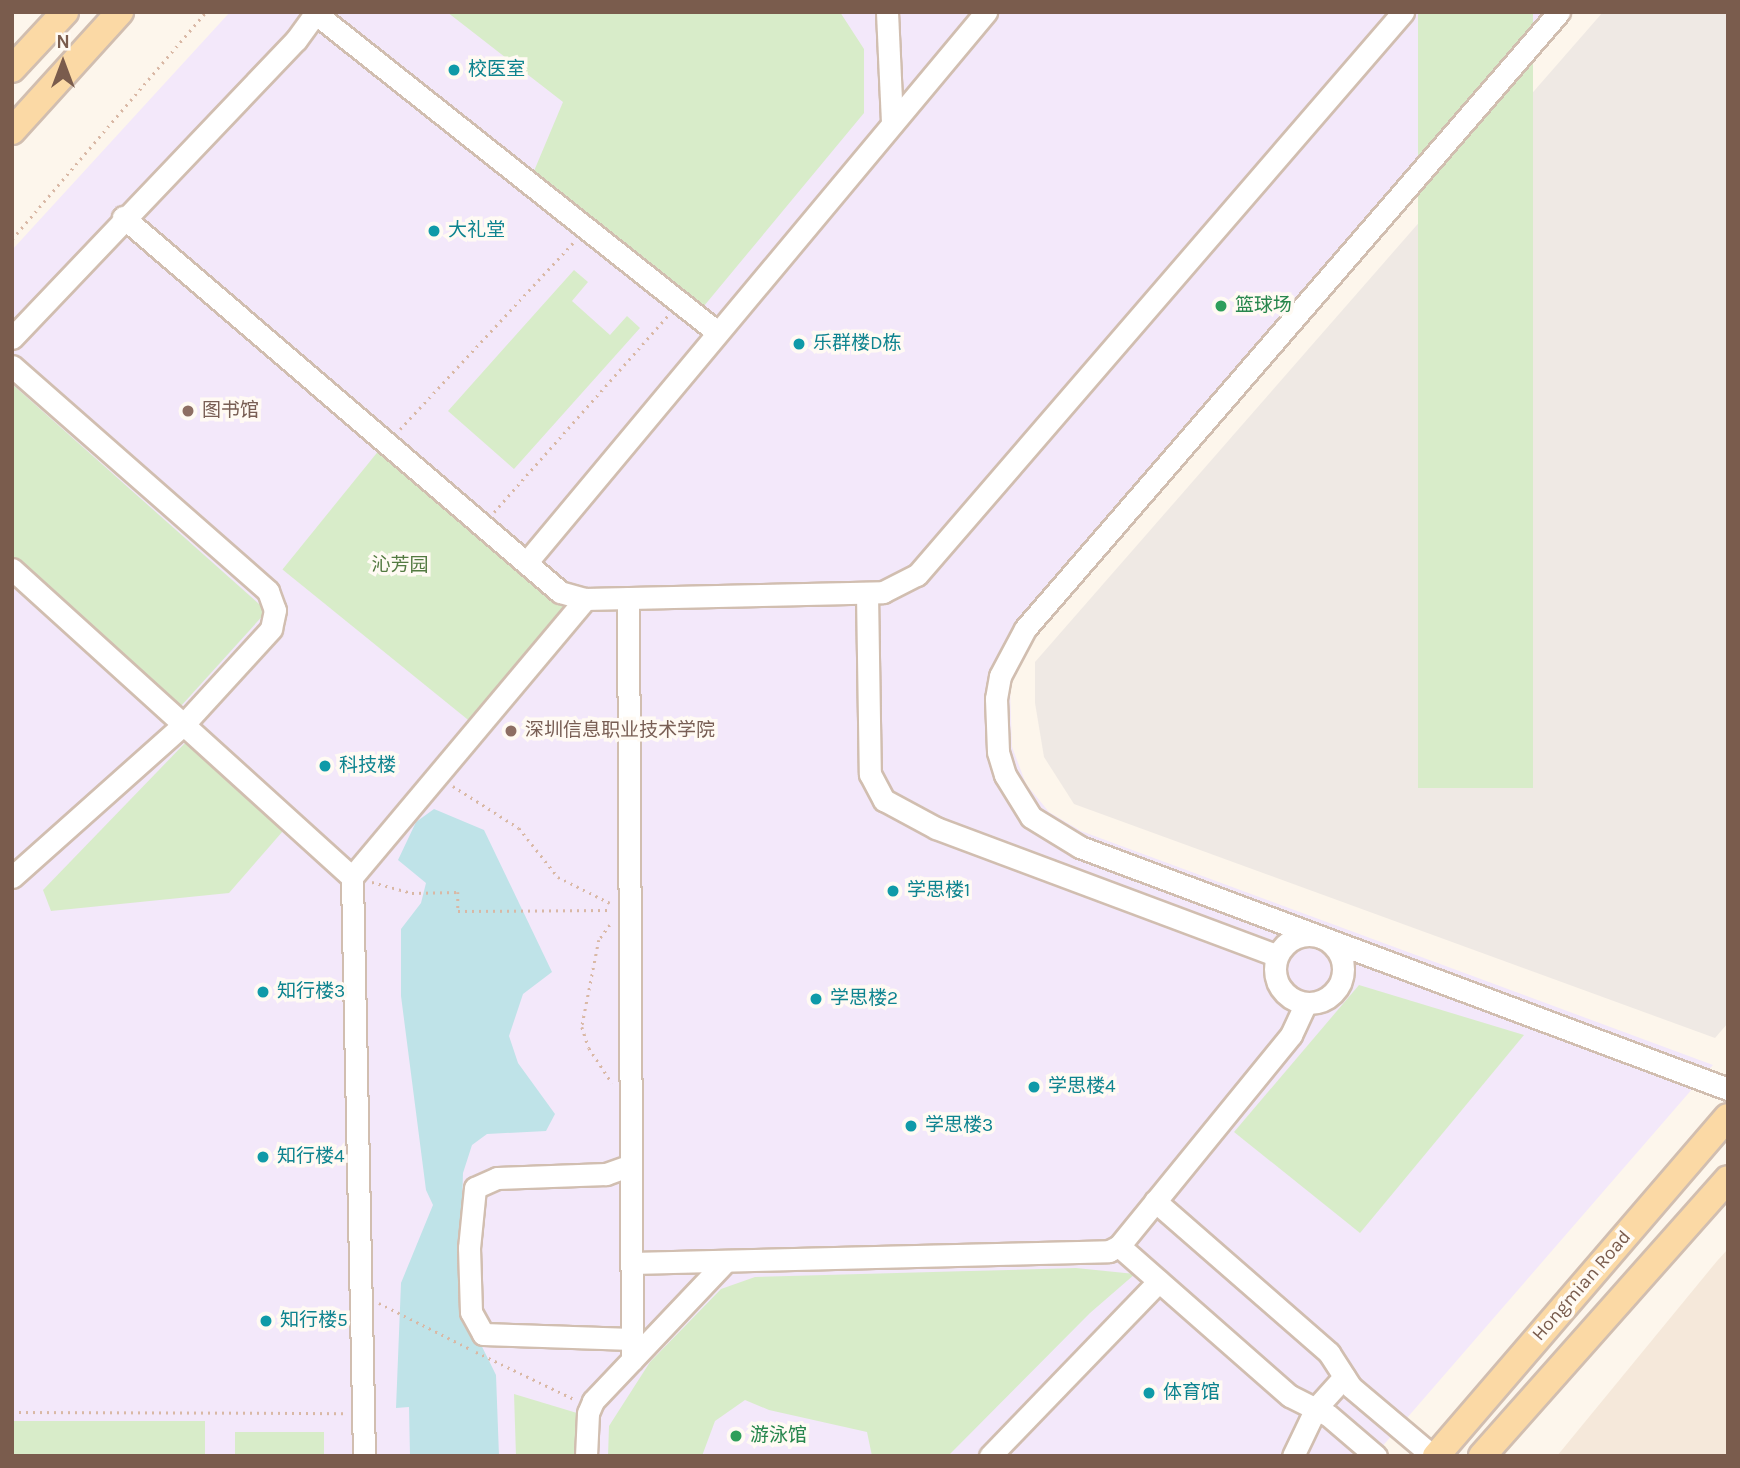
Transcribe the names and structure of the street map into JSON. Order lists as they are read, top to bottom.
{
  "streets": {
    "main road": ["Hongmian Road"]
  },
  "parks": ["沁芳园"],
  "places": [
    "校医室",
    "大礼堂",
    "篮球场",
    "乐群楼D栋",
    "图书馆",
    "深圳信息职业技术学院",
    "科技楼",
    "学思楼1",
    "知行楼3",
    "学思楼2",
    "学思楼4",
    "学思楼3",
    "知行楼4",
    "知行楼5",
    "体育馆",
    "游泳馆"
  ],
  "north": "top"
}
